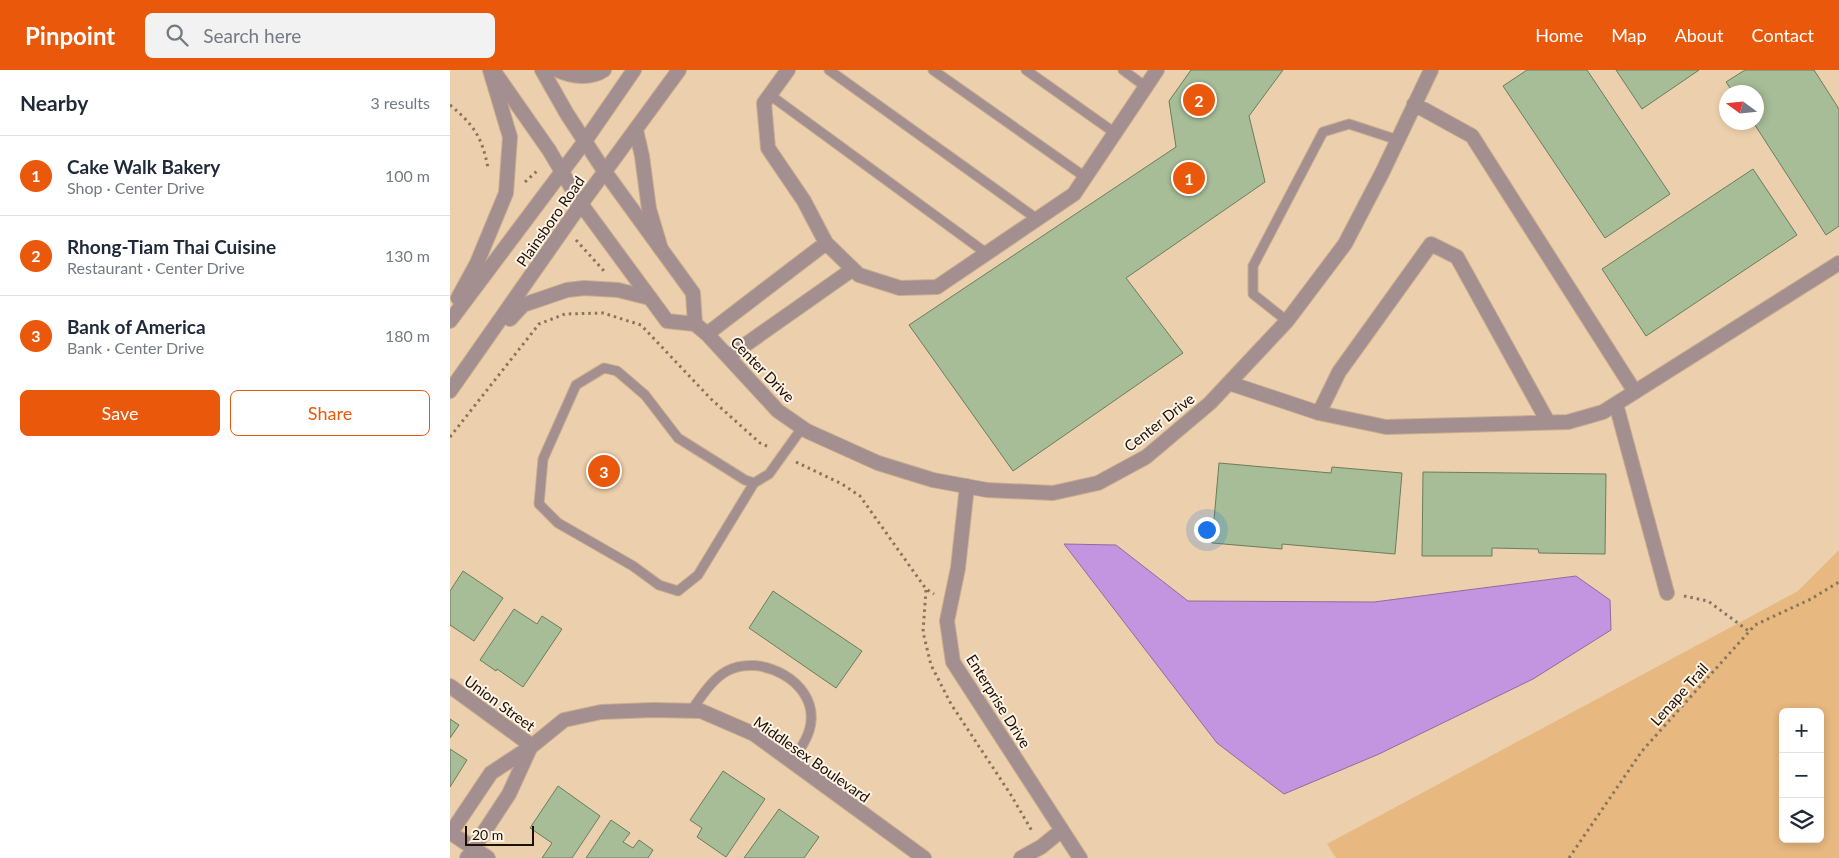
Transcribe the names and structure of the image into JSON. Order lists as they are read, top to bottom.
{
  "streets": {
    "street": [
      "Plainsboro Road",
      "Center Drive",
      "Enterprise Drive",
      "Union Street",
      "Middlesex Boulevard"
    ],
    "path": ["Lenape Trail"]
  },
  "crossings": [
    ["Center Drive", "Enterprise Drive"],
    ["Union Street", "Middlesex Boulevard"]
  ],
  "scale_bar": "20 m",
  "north": "left",
  "page": {
    "header": "Pinpoint",
    "search": "Search here",
    "nav": [
      "Home",
      "Map",
      "About",
      "Contact"
    ],
    "heading": ["Nearby", "3 results"],
    "pins": ["2", "1", "3"],
    "list": [
      {
        "mark": "1",
        "name": "Cake Walk Bakery",
        "note": "Shop · Center Drive",
        "value": "100 m"
      },
      {
        "mark": "2",
        "name": "Rhong-Tiam Thai Cuisine",
        "note": "Restaurant · Center Drive",
        "value": "130 m"
      },
      {
        "mark": "3",
        "name": "Bank of America",
        "note": "Bank · Center Drive",
        "value": "180 m"
      }
    ],
    "buttons": ["Save", "Share"],
    "map_buttons": ["+", "−"],
    "scale": "20 m"
  }
}
